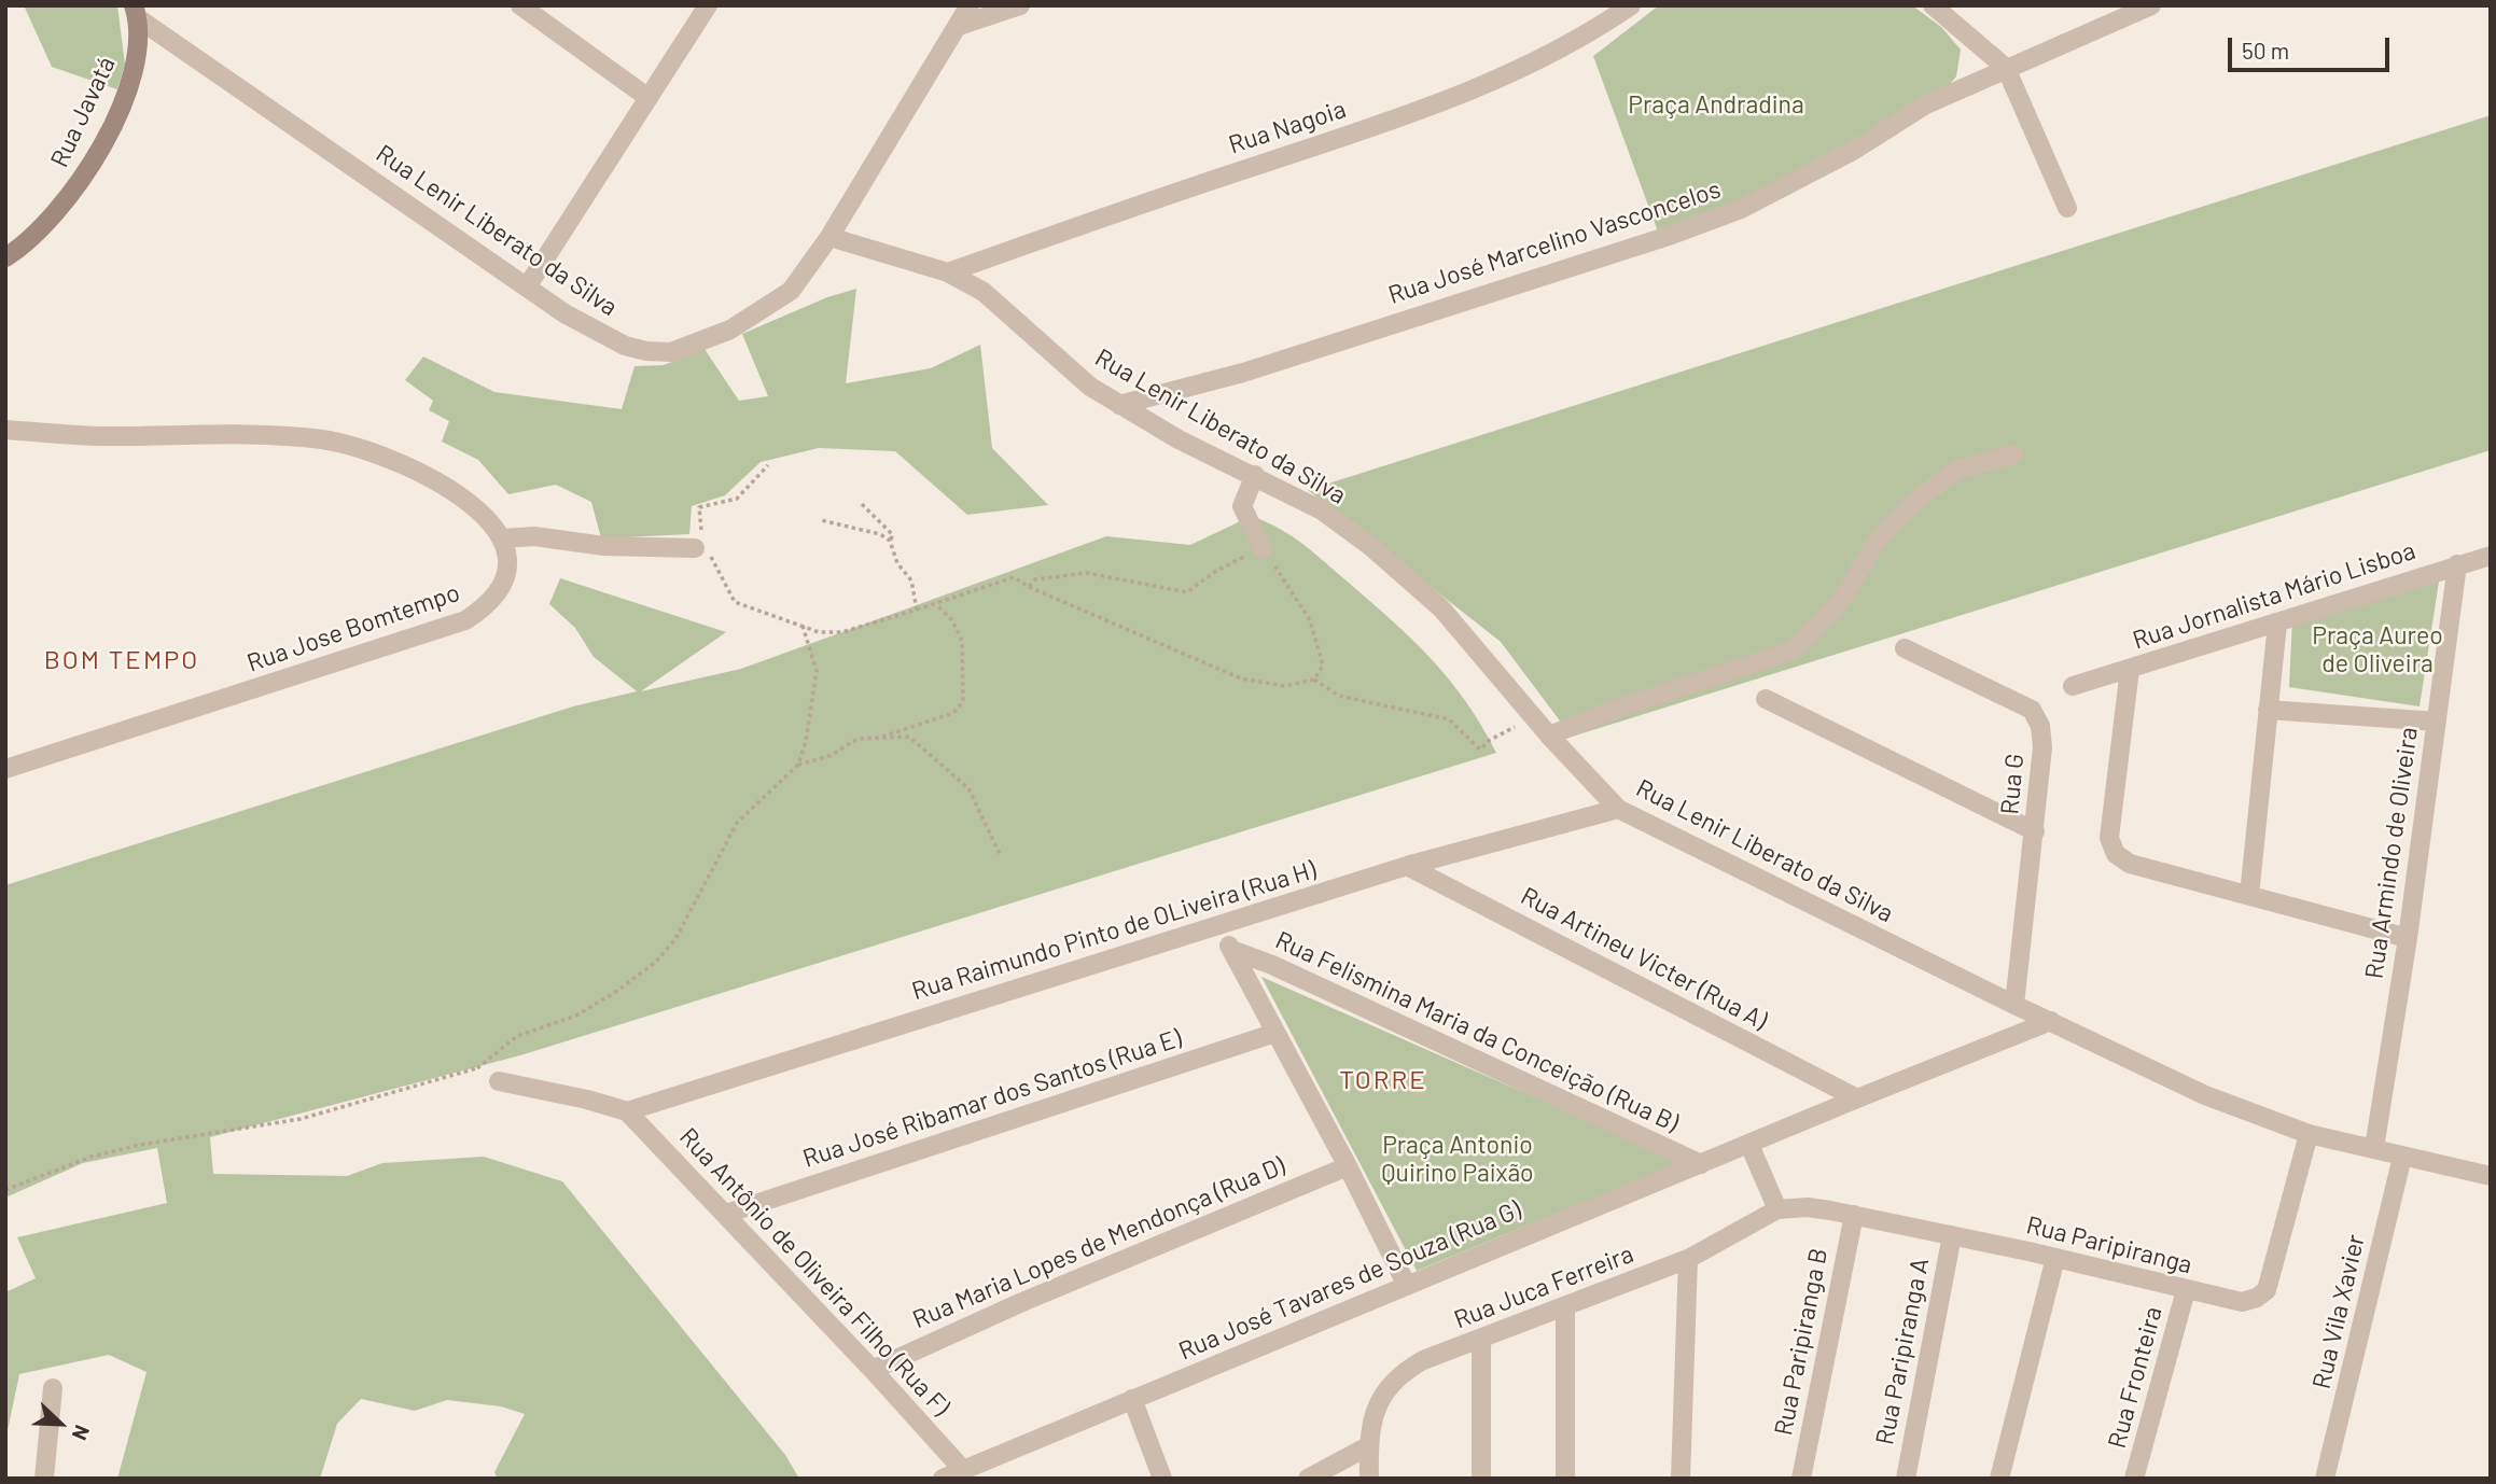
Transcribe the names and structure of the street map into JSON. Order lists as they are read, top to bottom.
{
  "streets": {
    "street": [
      "Rua Javatá",
      "Rua Nagoia",
      "Rua Lenir Liberato da Silva",
      "Rua José Marcelino Vasconcelos",
      "Rua Jornalista Mário Lisboa",
      "Rua Jose Bomtempo",
      "Rua G",
      "Rua Armindo de Oliveira",
      "Rua Raimundo Pinto de OLiveira (Rua H)",
      "Rua Artineu Victer (Rua A)",
      "Rua Felismina Maria da Conceição (Rua B)",
      "Rua José Ribamar dos Santos (Rua E)",
      "Rua Maria Lopes de Mendonça (Rua D)",
      "Rua Paripiranga",
      "Rua Antônio de Oliveira Filho (Rua F)",
      "Rua José Tavares de Souza (Rua G)",
      "Rua Juca Ferreira",
      "Rua Vila Xavier",
      "Rua Paripiranga B",
      "Rua Paripiranga A",
      "Rua Fronteira"
    ]
  },
  "crossings": [
    ["Rua Javatá", "Rua Lenir Liberato da Silva"],
    ["Rua Nagoia", "Rua Lenir Liberato da Silva"],
    ["Rua Lenir Liberato da Silva", "Rua José Marcelino Vasconcelos"],
    ["Rua Lenir Liberato da Silva", "Rua G"],
    ["Rua Lenir Liberato da Silva", "Rua Armindo de Oliveira"],
    ["Rua Lenir Liberato da Silva", "Rua Raimundo Pinto de OLiveira (Rua H)"],
    ["Rua Lenir Liberato da Silva", "Rua Paripiranga"],
    ["Rua Lenir Liberato da Silva", "Rua José Tavares de Souza (Rua G)"],
    ["Rua Lenir Liberato da Silva", "Rua Vila Xavier"],
    ["Rua Jornalista Mário Lisboa", "Rua Armindo de Oliveira"],
    ["Rua Raimundo Pinto de OLiveira (Rua H)", "Rua Artineu Victer (Rua A)"],
    ["Rua Raimundo Pinto de OLiveira (Rua H)", "Rua Antônio de Oliveira Filho (Rua F)"],
    ["Rua Artineu Victer (Rua A)", "Rua José Tavares de Souza (Rua G)"],
    ["Rua Felismina Maria da Conceição (Rua B)", "Rua José Tavares de Souza (Rua G)"],
    ["Rua José Ribamar dos Santos (Rua E)", "Rua Antônio de Oliveira Filho (Rua F)"],
    ["Rua Maria Lopes de Mendonça (Rua D)", "Rua Antônio de Oliveira Filho (Rua F)"],
    ["Rua Paripiranga", "Rua Juca Ferreira"],
    ["Rua Paripiranga", "Rua Paripiranga B"],
    ["Rua Paripiranga", "Rua Paripiranga A"],
    ["Rua Paripiranga", "Rua Fronteira"],
    ["Rua Antônio de Oliveira Filho (Rua F)", "Rua José Tavares de Souza (Rua G)"]
  ],
  "districts": ["BOM TEMPO", "TORRE"],
  "parks": ["Praça Andradina", "Praça Aureo de Oliveira", "Praça Antonio Quirino Paixão"],
  "scale_bar": "50 m",
  "north": "bottom right"
}
